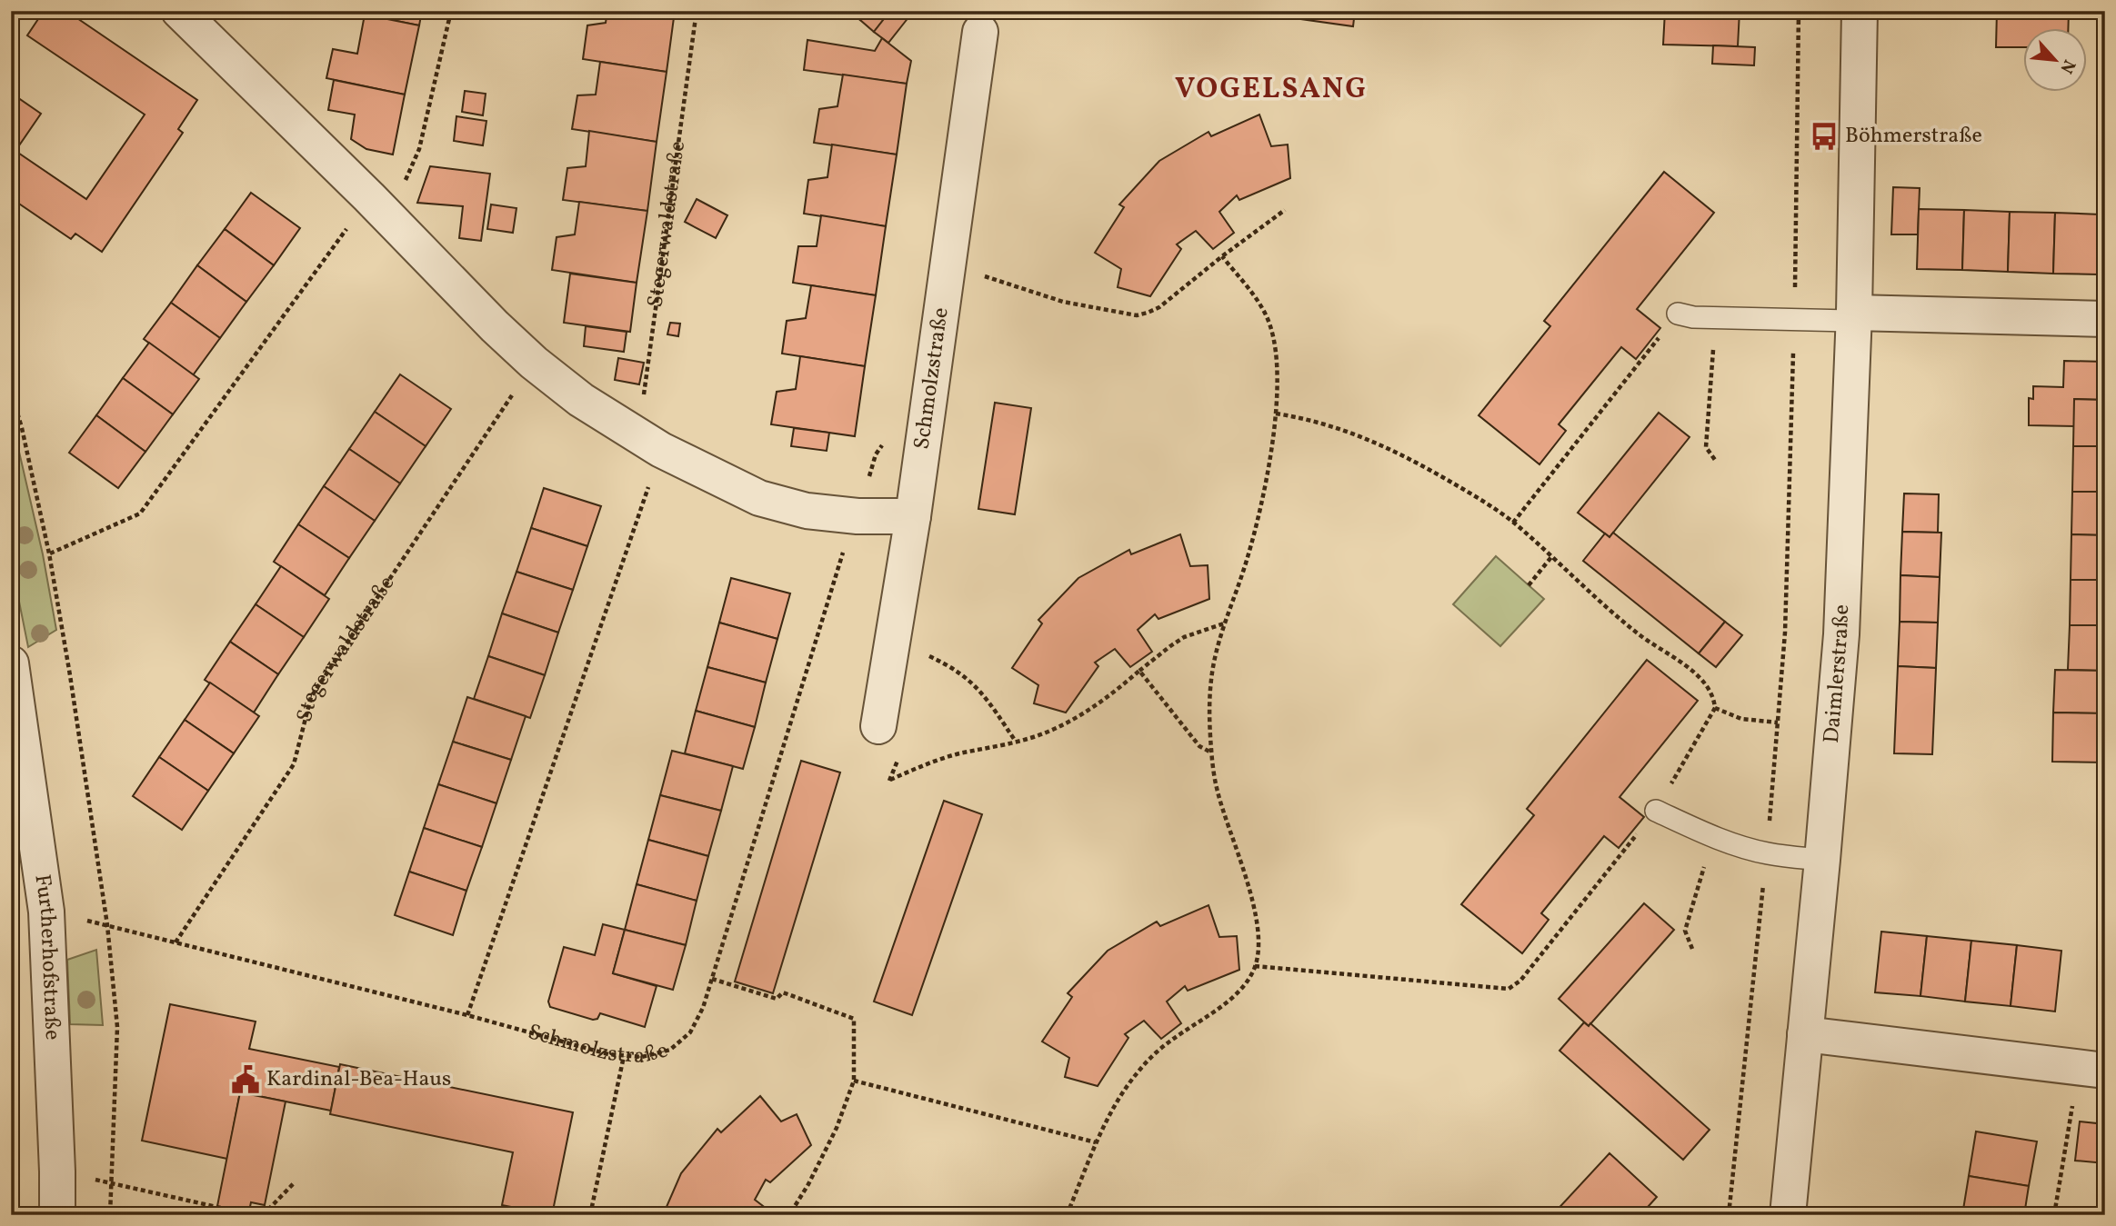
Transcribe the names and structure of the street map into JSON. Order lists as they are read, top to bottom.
{
  "streets": {
    "street": ["Schmolzstraße", "Daimlerstraße", "Furtherhofstraße"],
    "path": ["Stegerwaldstraße"]
  },
  "crossings": [
    ["Stegerwaldstraße", "Schmolzstraße"],
    ["Schmolzstraße", "Furtherhofstraße"]
  ],
  "districts": ["VOGELSANG"],
  "places": {
    "bus stop": ["Böhmerstraße"],
    "public building": ["Kardinal-Bea-Haus"]
  },
  "north": "bottom right"
}
